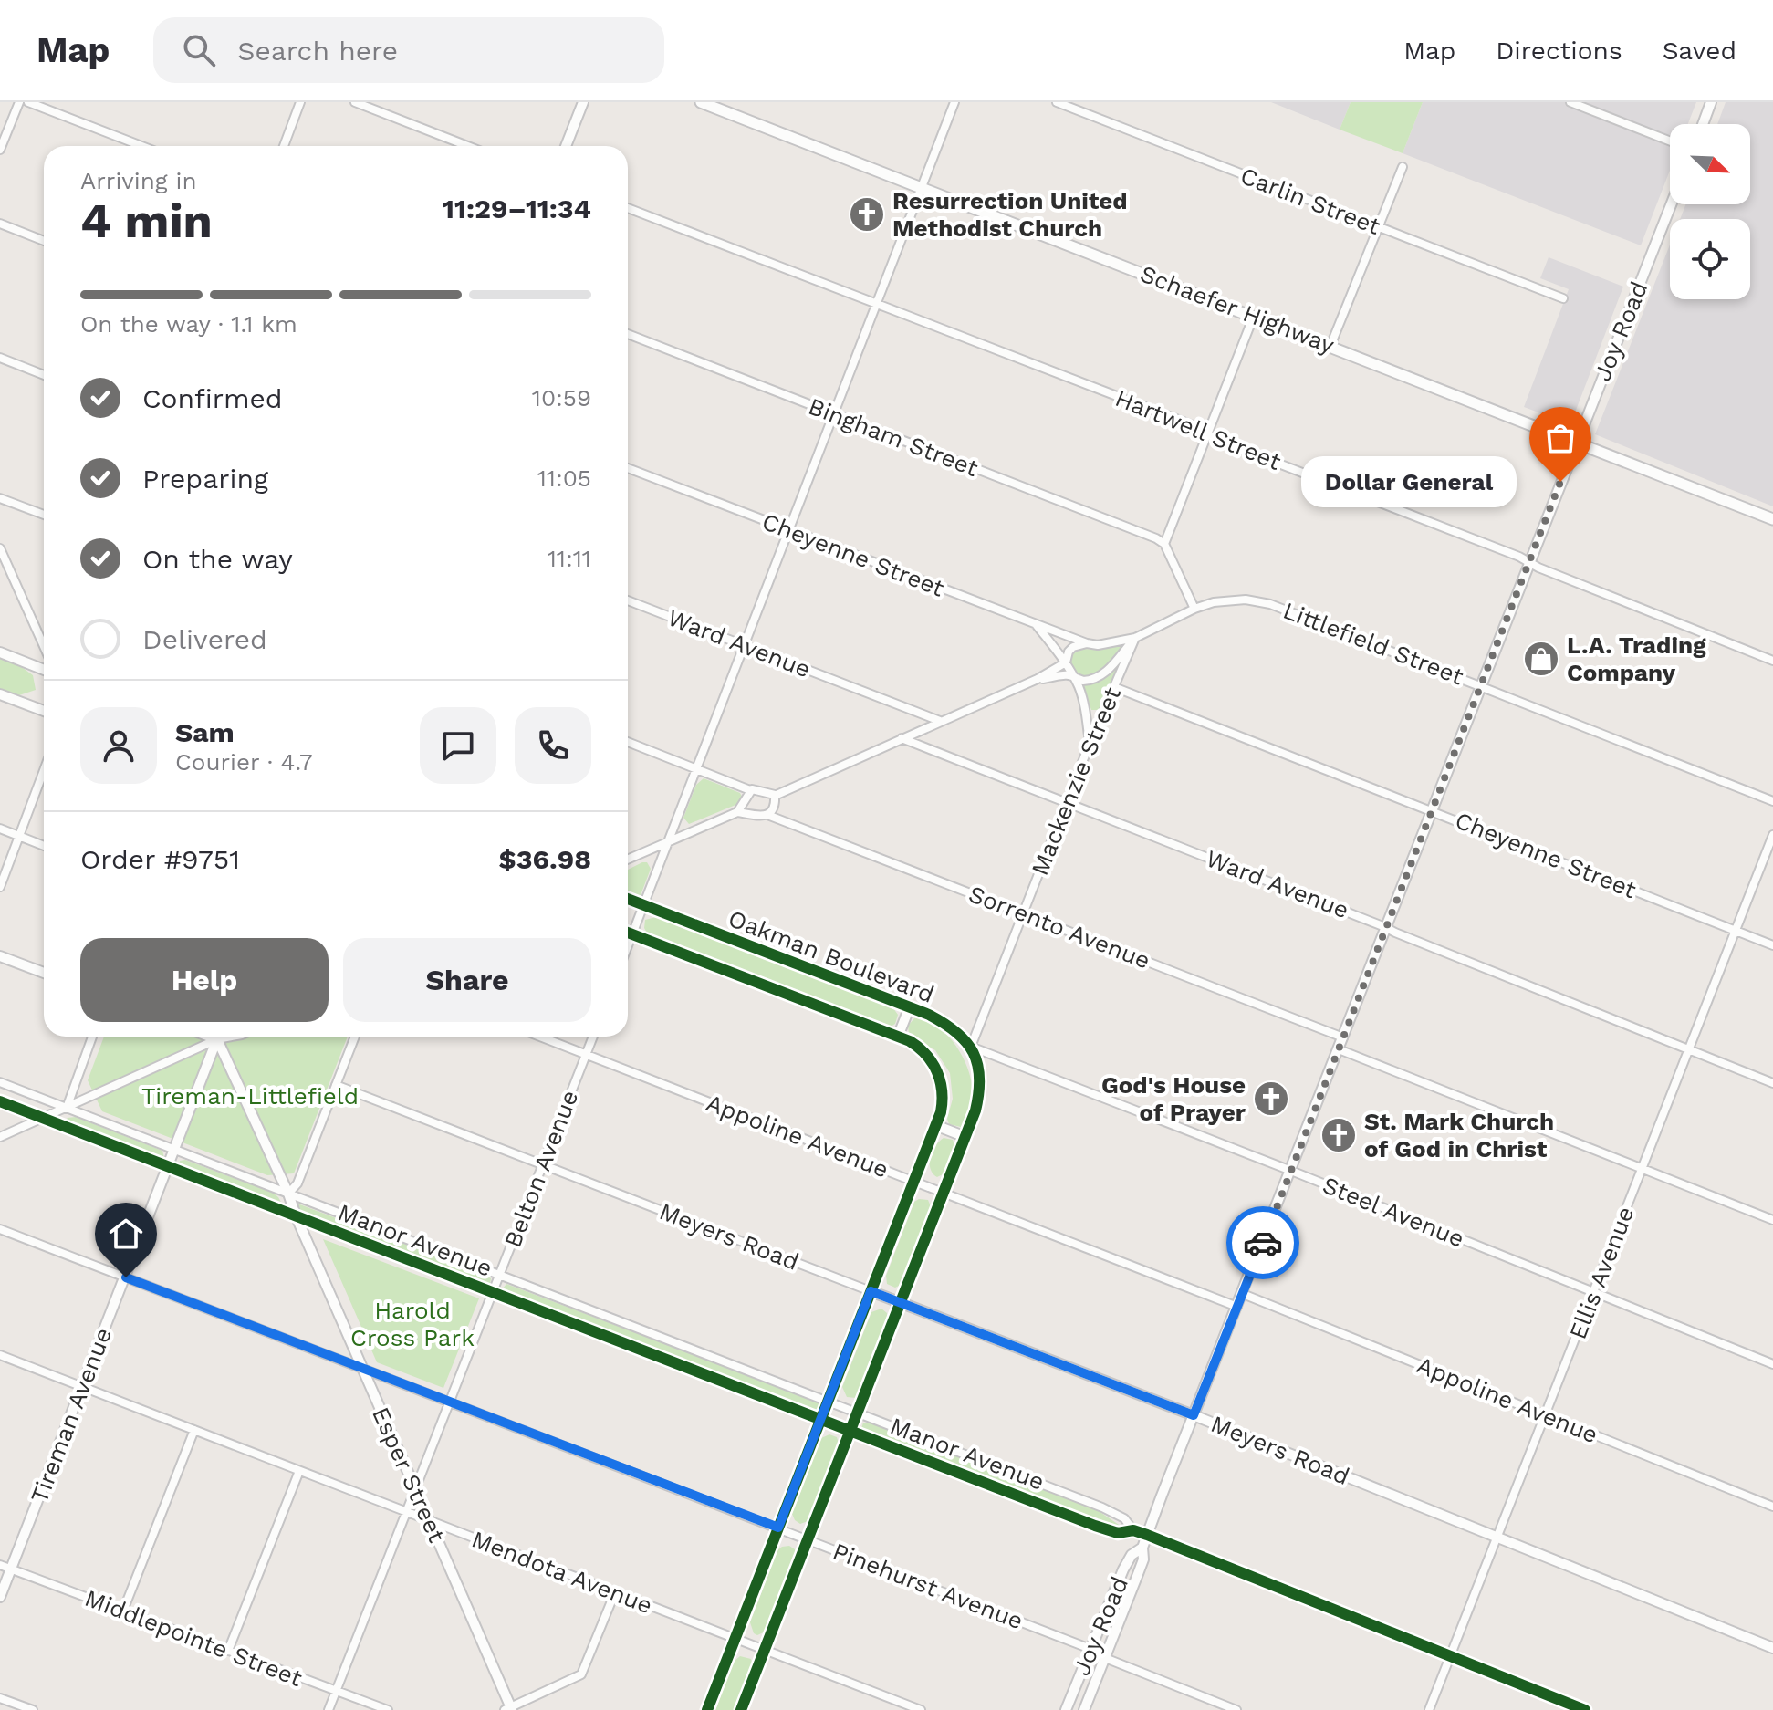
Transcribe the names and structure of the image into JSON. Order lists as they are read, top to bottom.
{
  "streets": {
    "main road": ["Schaefer Highway"],
    "street": [
      "Carlin Street",
      "Joy Road",
      "Hartwell Street",
      "Bingham Street",
      "Cheyenne Street",
      "Ward Avenue",
      "Littlefield Street",
      "Mackenzie Street",
      "Sorrento Avenue",
      "Oakman Boulevard",
      "Appoline Avenue",
      "Belton Avenue",
      "Steel Avenue",
      "Meyers Road",
      "Manor Avenue",
      "Ellis Avenue",
      "Tireman Avenue",
      "Esper Street",
      "Mendota Avenue",
      "Pinehurst Avenue",
      "Middlepointe Street"
    ]
  },
  "crossings": [
    ["Schaefer Highway", "Joy Road"],
    ["Joy Road", "Hartwell Street"],
    ["Joy Road", "Cheyenne Street"],
    ["Joy Road", "Ward Avenue"],
    ["Joy Road", "Littlefield Street"],
    ["Joy Road", "Sorrento Avenue"],
    ["Joy Road", "Appoline Avenue"],
    ["Joy Road", "Steel Avenue"],
    ["Joy Road", "Meyers Road"],
    ["Joy Road", "Manor Avenue"],
    ["Joy Road", "Pinehurst Avenue"],
    ["Cheyenne Street", "Littlefield Street"],
    ["Cheyenne Street", "Mackenzie Street"],
    ["Cheyenne Street", "Ellis Avenue"],
    ["Ward Avenue", "Littlefield Street"],
    ["Ward Avenue", "Mackenzie Street"],
    ["Ward Avenue", "Ellis Avenue"],
    ["Littlefield Street", "Mackenzie Street"],
    ["Mackenzie Street", "Sorrento Avenue"],
    ["Mackenzie Street", "Oakman Boulevard"],
    ["Mackenzie Street", "Steel Avenue"],
    ["Oakman Boulevard", "Steel Avenue"],
    ["Appoline Avenue", "Belton Avenue"],
    ["Appoline Avenue", "Ellis Avenue"],
    ["Belton Avenue", "Meyers Road"],
    ["Belton Avenue", "Manor Avenue"],
    ["Belton Avenue", "Esper Street"],
    ["Belton Avenue", "Mendota Avenue"],
    ["Belton Avenue", "Pinehurst Avenue"],
    ["Belton Avenue", "Middlepointe Street"],
    ["Steel Avenue", "Ellis Avenue"],
    ["Meyers Road", "Ellis Avenue"],
    ["Manor Avenue", "Ellis Avenue"],
    ["Manor Avenue", "Tireman Avenue"],
    ["Manor Avenue", "Esper Street"],
    ["Tireman Avenue", "Esper Street"],
    ["Tireman Avenue", "Mendota Avenue"],
    ["Tireman Avenue", "Pinehurst Avenue"],
    ["Tireman Avenue", "Middlepointe Street"],
    ["Esper Street", "Mendota Avenue"],
    ["Esper Street", "Pinehurst Avenue"]
  ],
  "parks": ["Tireman-Littlefield", "Harold Cross Park"],
  "places": {
    "church": ["Resurrection United Methodist Church", "God's House of Prayer", "St. Mark Church of God in Christ"],
    "other": ["Dollar General"],
    "shop": ["L.A. Trading Company"]
  },
  "north": "bottom right",
  "page": {
    "header": "Map",
    "search": "Search here",
    "nav": ["Map", "Directions", "Saved"],
    "heading": ["4 min", "Arriving in", "11:29–11:34"],
    "panel": [
      "Sam",
      "Courier · 4.7",
      "Order #9751",
      "$36.98"
    ],
    "bar": "On the way · 1.1 km",
    "list": [
      ["Confirmed", "10:59"],
      ["Preparing", "11:05"],
      ["On the way", "11:11"],
      "Delivered"
    ],
    "bubble": "Dollar General",
    "buttons": ["Help", "Share"]
  }
}
